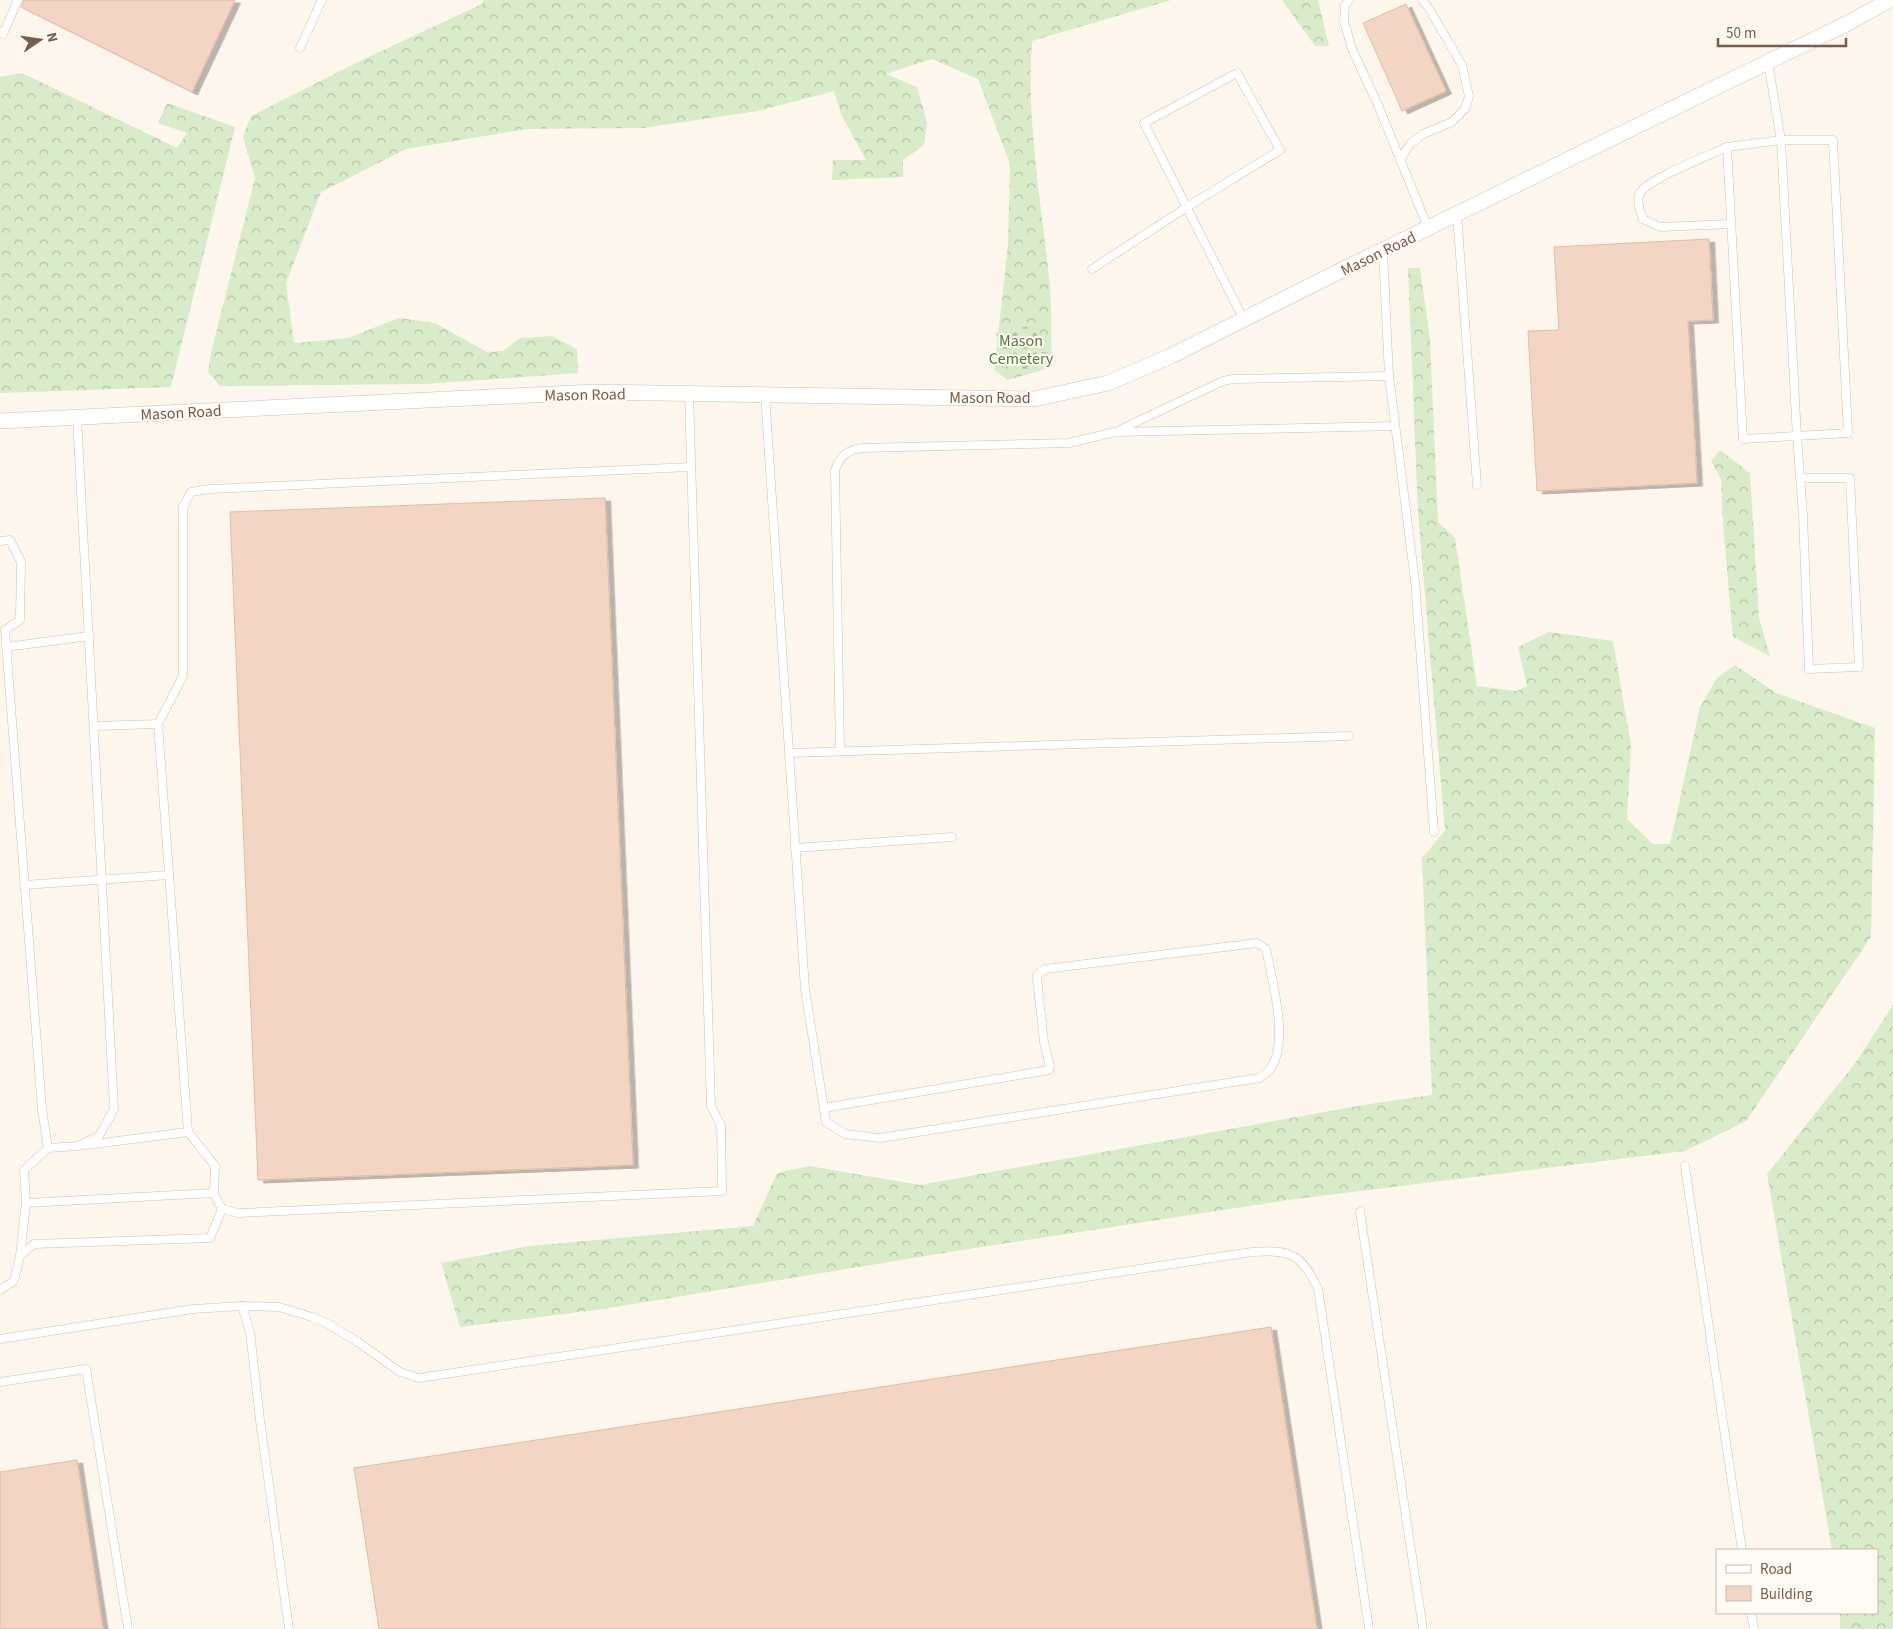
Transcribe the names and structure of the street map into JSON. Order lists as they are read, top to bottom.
{
  "streets": {
    "street": ["Mason Road"]
  },
  "parks": ["Mason Cemetery"],
  "legend": ["Road", "Building"],
  "scale_bar": "50 m",
  "north": "right"
}
